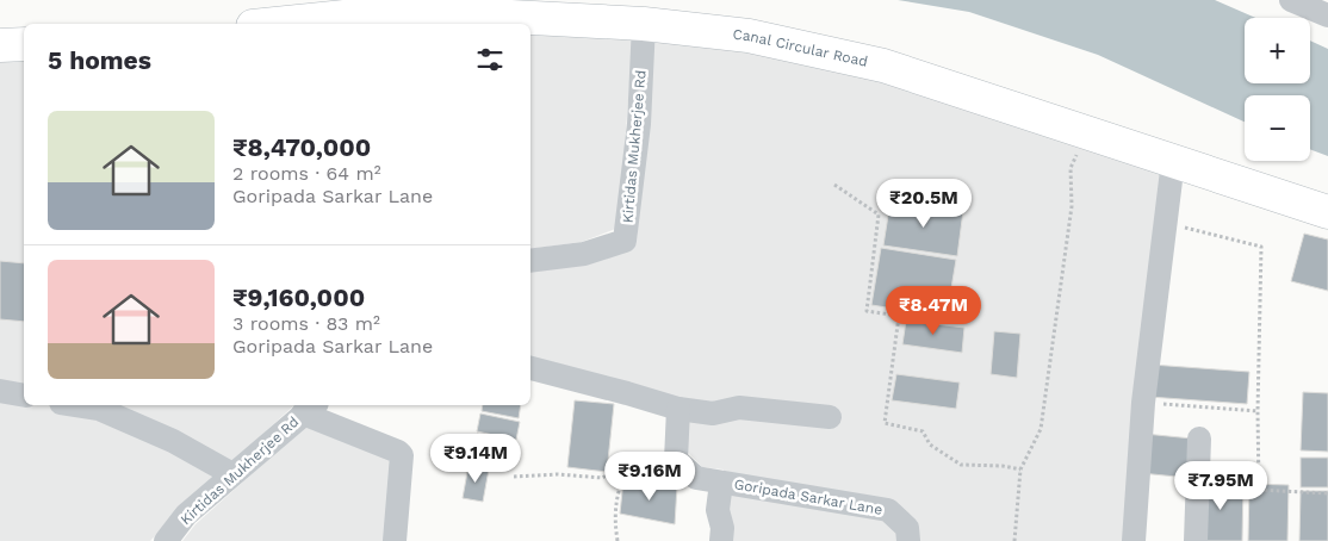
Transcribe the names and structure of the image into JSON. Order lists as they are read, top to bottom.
{
  "streets": {
    "main road": ["Canal Circular Road"],
    "street": ["Kirtidas Mukherjee Rd", "Goripada Sarkar Lane"]
  },
  "crossings": [
    ["Canal Circular Road", "Kirtidas Mukherjee Rd"]
  ],
  "page": {
    "map_buttons": ["+", "−"],
    "heading": "5 homes",
    "list": [
      {
        "name": "₹8,470,000",
        "note": "2 rooms · 64 m² · Goripada Sarkar Lane"
      },
      {
        "name": "₹9,160,000",
        "note": "3 rooms · 83 m² · Goripada Sarkar Lane"
      }
    ],
    "price": [
      "₹20.5M",
      "₹8.47M",
      "₹9.14M",
      "₹9.16M",
      "₹7.95M"
    ]
  }
}
